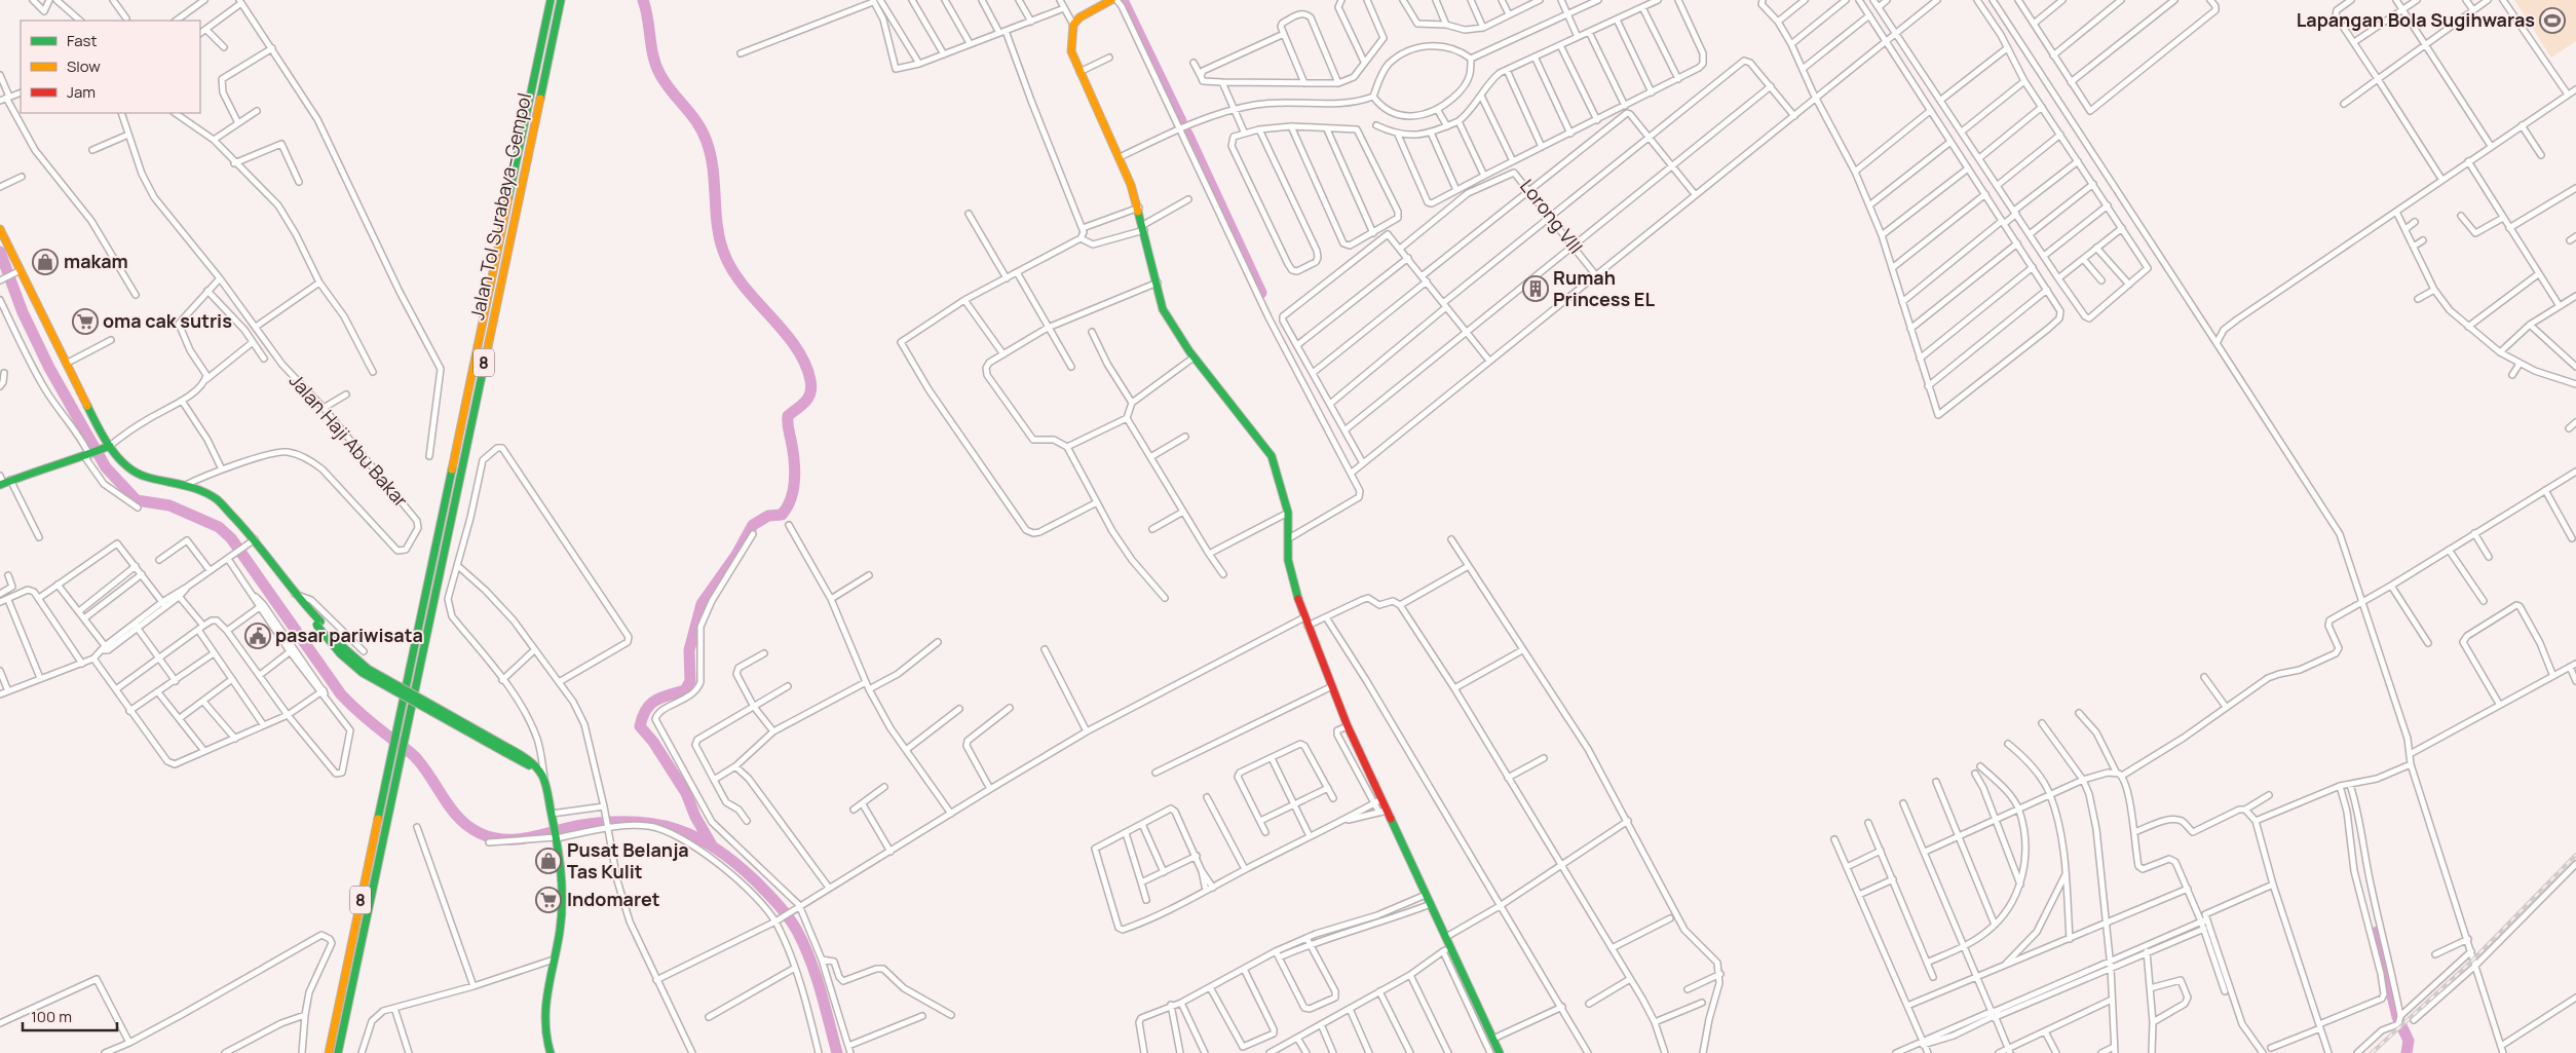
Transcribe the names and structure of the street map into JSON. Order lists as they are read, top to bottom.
{
  "streets": {
    "main road": ["Jalan Tol Surabaya–Gempol", "8"],
    "street": ["Lorong VIII", "Jalan Haji Abu Bakar"]
  },
  "places": {
    "sports": ["Lapangan Bola Sugihwaras"],
    "shop": ["makam", "Pusat Belanja Tas Kulit"],
    "building": ["Rumah Princess EL"],
    "supermarket": ["oma cak sutris", "Indomaret"],
    "public building": ["pasar pariwisata"]
  },
  "legend": ["Fast", "Slow", "Jam"],
  "scale_bar": "100 m"
}
